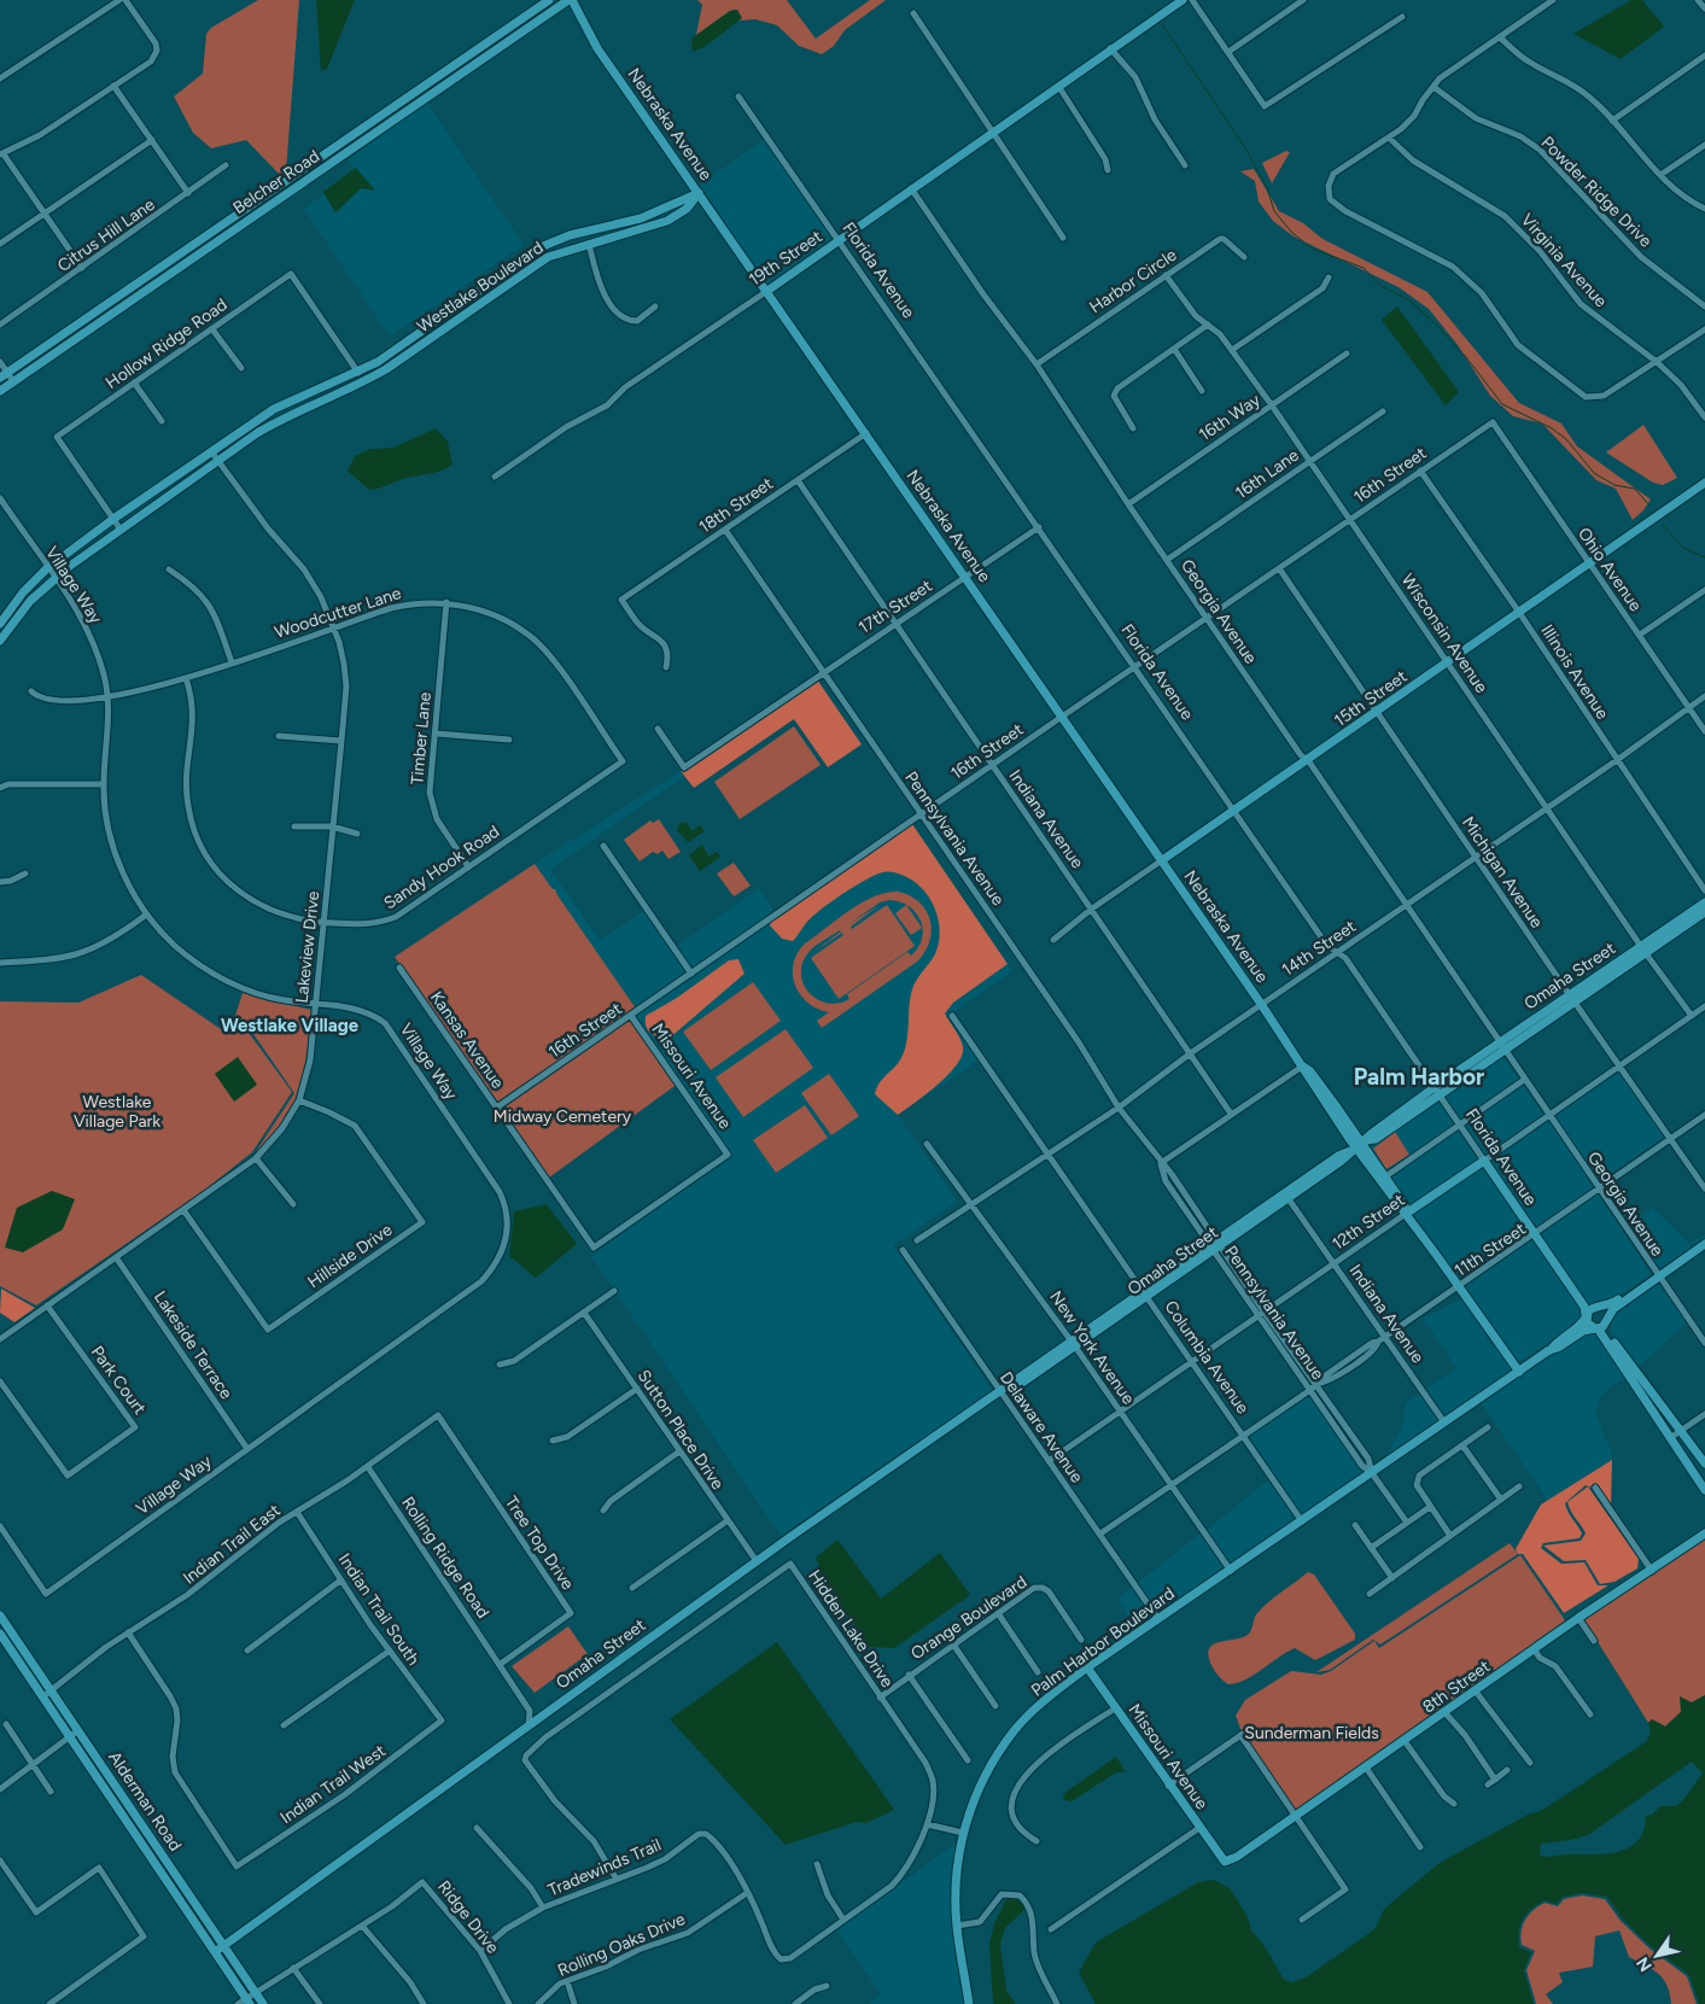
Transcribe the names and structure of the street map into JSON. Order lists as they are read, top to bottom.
{
  "streets": {
    "street": [
      "Nebraska Avenue",
      "Belcher Road",
      "Powder Ridge Drive",
      "Citrus Hill Lane",
      "19th Street",
      "Virginia Avenue",
      "Florida Avenue",
      "Harbor Circle",
      "Westlake Boulevard",
      "Hollow Ridge Road",
      "16th Way",
      "16th Lane",
      "16th Street",
      "18th Street",
      "Ohio Avenue",
      "Village Way",
      "17th Street",
      "Georgia Avenue",
      "Woodcutter Lane",
      "Wisconsin Avenue",
      "Illinois Avenue",
      "15th Street",
      "Timber Lane",
      "Indiana Avenue",
      "Pennsylvania Avenue",
      "Sandy Hook Road",
      "Michigan Avenue",
      "Lakeview Drive",
      "14th Street",
      "Omaha Street",
      "Kansas Avenue",
      "Missouri Avenue",
      "12th Street",
      "11th Street",
      "Hillside Drive",
      "Lakeside Terrace",
      "New York Avenue",
      "Columbia Avenue",
      "Park Court",
      "Delaware Avenue",
      "Sutton Place Drive",
      "Tree Top Drive",
      "Indian Trail East",
      "Rolling Ridge Road",
      "Indian Trail South",
      "Orange Boulevard",
      "Hidden Lake Drive",
      "Palm Harbor Boulevard",
      "8th Street",
      "Indian Trail West",
      "Alderman Road",
      "Tradewinds Trail",
      "Ridge Drive",
      "Rolling Oaks Drive"
    ]
  },
  "crossings": [
    ["Nebraska Avenue", "Belcher Road"],
    ["Nebraska Avenue", "19th Street"],
    ["Nebraska Avenue", "Westlake Boulevard"],
    ["Nebraska Avenue", "16th Street"],
    ["Nebraska Avenue", "18th Street"],
    ["Nebraska Avenue", "17th Street"],
    ["Nebraska Avenue", "15th Street"],
    ["Nebraska Avenue", "14th Street"],
    ["Nebraska Avenue", "Omaha Street"],
    ["Nebraska Avenue", "12th Street"],
    ["Nebraska Avenue", "11th Street"],
    ["19th Street", "Florida Avenue"],
    ["19th Street", "Georgia Avenue"],
    ["Florida Avenue", "16th Street"],
    ["Florida Avenue", "17th Street"],
    ["Florida Avenue", "15th Street"],
    ["Florida Avenue", "14th Street"],
    ["Florida Avenue", "Omaha Street"],
    ["Florida Avenue", "12th Street"],
    ["Florida Avenue", "11th Street"],
    ["Harbor Circle", "Georgia Avenue"],
    ["Harbor Circle", "Wisconsin Avenue"],
    ["Westlake Boulevard", "Hollow Ridge Road"],
    ["Westlake Boulevard", "Village Way"],
    ["Westlake Boulevard", "Lakeview Drive"],
    ["16th Way", "Georgia Avenue"],
    ["16th Way", "Wisconsin Avenue"],
    ["16th Lane", "Georgia Avenue"],
    ["16th Lane", "Wisconsin Avenue"],
    ["16th Street", "Ohio Avenue"],
    ["16th Street", "Georgia Avenue"],
    ["16th Street", "Wisconsin Avenue"],
    ["16th Street", "Illinois Avenue"],
    ["16th Street", "Indiana Avenue"],
    ["16th Street", "Pennsylvania Avenue"],
    ["16th Street", "Michigan Avenue"],
    ["16th Street", "Kansas Avenue"],
    ["16th Street", "Missouri Avenue"],
    ["18th Street", "Indiana Avenue"],
    ["18th Street", "Pennsylvania Avenue"],
    ["Ohio Avenue", "15th Street"],
    ["Ohio Avenue", "14th Street"],
    ["Village Way", "Woodcutter Lane"],
    ["Village Way", "Lakeview Drive"],
    ["Village Way", "Lakeside Terrace"],
    ["17th Street", "Indiana Avenue"],
    ["17th Street", "Pennsylvania Avenue"],
    ["Georgia Avenue", "15th Street"],
    ["Georgia Avenue", "14th Street"],
    ["Georgia Avenue", "Omaha Street"],
    ["Georgia Avenue", "12th Street"],
    ["Georgia Avenue", "11th Street"],
    ["Woodcutter Lane", "Timber Lane"],
    ["Woodcutter Lane", "Sandy Hook Road"],
    ["Woodcutter Lane", "Lakeview Drive"],
    ["Wisconsin Avenue", "15th Street"],
    ["Wisconsin Avenue", "14th Street"],
    ["Wisconsin Avenue", "Omaha Street"],
    ["Wisconsin Avenue", "12th Street"],
    ["Illinois Avenue", "15th Street"],
    ["Illinois Avenue", "14th Street"],
    ["15th Street", "Indiana Avenue"],
    ["15th Street", "Michigan Avenue"],
    ["Timber Lane", "Sandy Hook Road"],
    ["Indiana Avenue", "14th Street"],
    ["Indiana Avenue", "Omaha Street"],
    ["Indiana Avenue", "12th Street"],
    ["Indiana Avenue", "11th Street"],
    ["Pennsylvania Avenue", "14th Street"],
    ["Pennsylvania Avenue", "Omaha Street"],
    ["Pennsylvania Avenue", "12th Street"],
    ["Pennsylvania Avenue", "11th Street"],
    ["Pennsylvania Avenue", "Palm Harbor Boulevard"],
    ["Sandy Hook Road", "Lakeview Drive"],
    ["Michigan Avenue", "14th Street"],
    ["Michigan Avenue", "Omaha Street"],
    ["Michigan Avenue", "12th Street"],
    ["Michigan Avenue", "11th Street"],
    ["Lakeview Drive", "Hillside Drive"],
    ["Lakeview Drive", "Lakeside Terrace"],
    ["Lakeview Drive", "Park Court"],
    ["14th Street", "New York Avenue"],
    ["14th Street", "Columbia Avenue"],
    ["Omaha Street", "New York Avenue"],
    ["Omaha Street", "Columbia Avenue"],
    ["Omaha Street", "Delaware Avenue"],
    ["Omaha Street", "Sutton Place Drive"],
    ["Omaha Street", "Rolling Ridge Road"],
    ["Omaha Street", "Alderman Road"],
    ["Kansas Avenue", "Missouri Avenue"],
    ["Missouri Avenue", "Palm Harbor Boulevard"],
    ["Missouri Avenue", "8th Street"],
    ["12th Street", "New York Avenue"],
    ["12th Street", "Columbia Avenue"],
    ["12th Street", "Delaware Avenue"],
    ["11th Street", "New York Avenue"],
    ["11th Street", "Columbia Avenue"],
    ["11th Street", "Delaware Avenue"],
    ["New York Avenue", "Palm Harbor Boulevard"],
    ["Columbia Avenue", "Palm Harbor Boulevard"],
    ["Delaware Avenue", "Palm Harbor Boulevard"],
    ["Tree Top Drive", "Indian Trail East"],
    ["Tree Top Drive", "Rolling Ridge Road"],
    ["Indian Trail East", "Rolling Ridge Road"],
    ["Indian Trail East", "Indian Trail South"],
    ["Indian Trail East", "Indian Trail West"],
    ["Indian Trail East", "Alderman Road"],
    ["Indian Trail South", "Indian Trail West"],
    ["Orange Boulevard", "Hidden Lake Drive"],
    ["Hidden Lake Drive", "Tradewinds Trail"],
    ["Tradewinds Trail", "Ridge Drive"],
    ["Tradewinds Trail", "Rolling Oaks Drive"]
  ],
  "districts": ["Westlake Village", "Palm Harbor"],
  "parks": ["Westlake Village Park", "Midway Cemetery", "Sunderman Fields"],
  "north": "bottom left"
}
